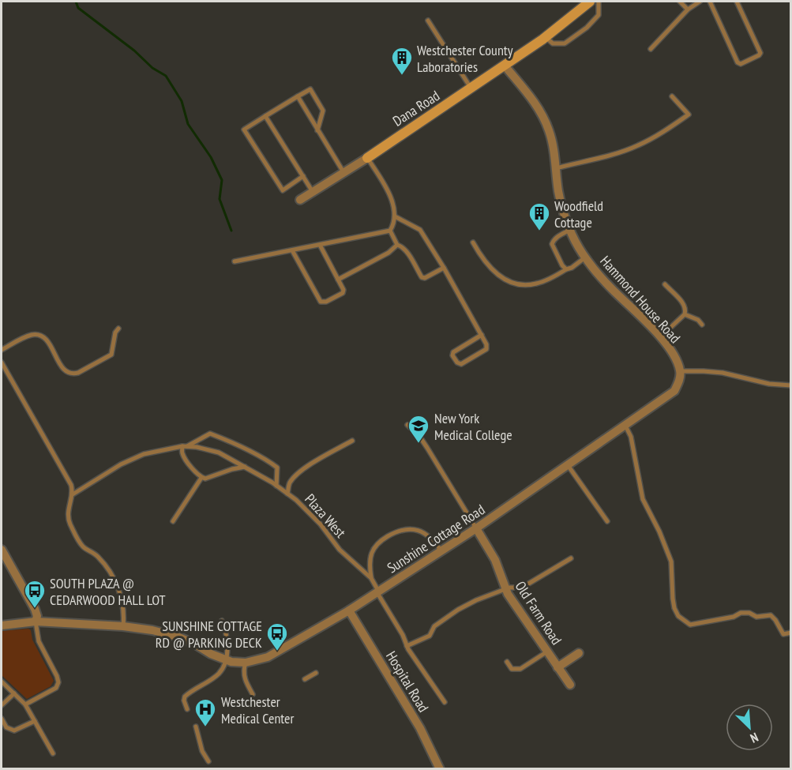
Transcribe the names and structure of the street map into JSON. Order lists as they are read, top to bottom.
{
  "streets": {
    "street": [
      "Dana Road",
      "Hammond House Road",
      "Sunshine Cottage Road",
      "Old Farm Road",
      "Hospital Road"
    ],
    "lane": ["Plaza West"]
  },
  "crossings": [
    ["Dana Road", "Hammond House Road"],
    ["Hammond House Road", "Sunshine Cottage Road"],
    ["Plaza West", "Sunshine Cottage Road"],
    ["Sunshine Cottage Road", "Old Farm Road"],
    ["Sunshine Cottage Road", "Hospital Road"]
  ],
  "places": {
    "building": ["Westchester County Laboratories", "Woodfield Cottage"],
    "school or university": ["New York Medical College"],
    "bus stop": ["SOUTH PLAZA @ CEDARWOOD HALL LOT", "SUNSHINE COTTAGE RD @ PARKING DECK"],
    "hospital": ["Westchester Medical Center"]
  },
  "north": "bottom right"
}
